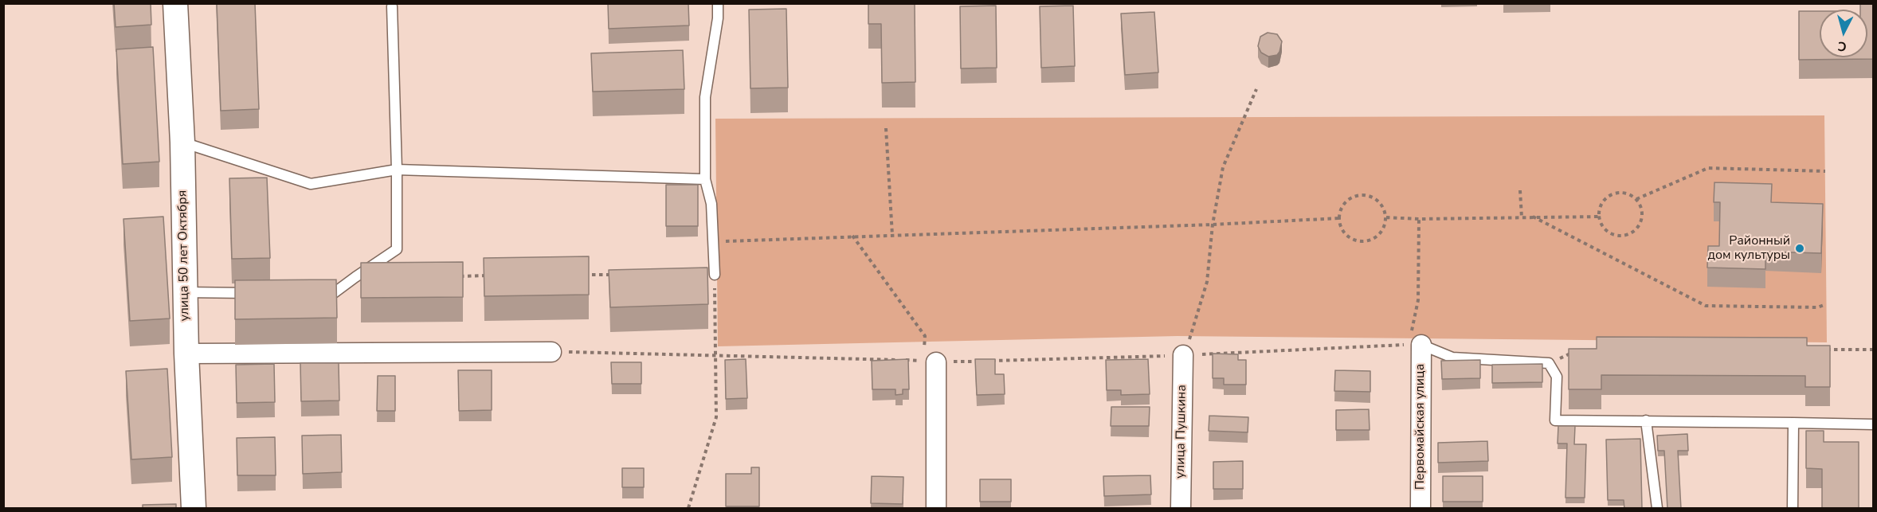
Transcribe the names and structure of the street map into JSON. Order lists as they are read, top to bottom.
{
  "streets": {
    "street": ["улица 50 лет Октября", "Первомайская улица", "улица Пушкина"]
  },
  "places": ["Районный дом культуры"],
  "north": "bottom"
}
